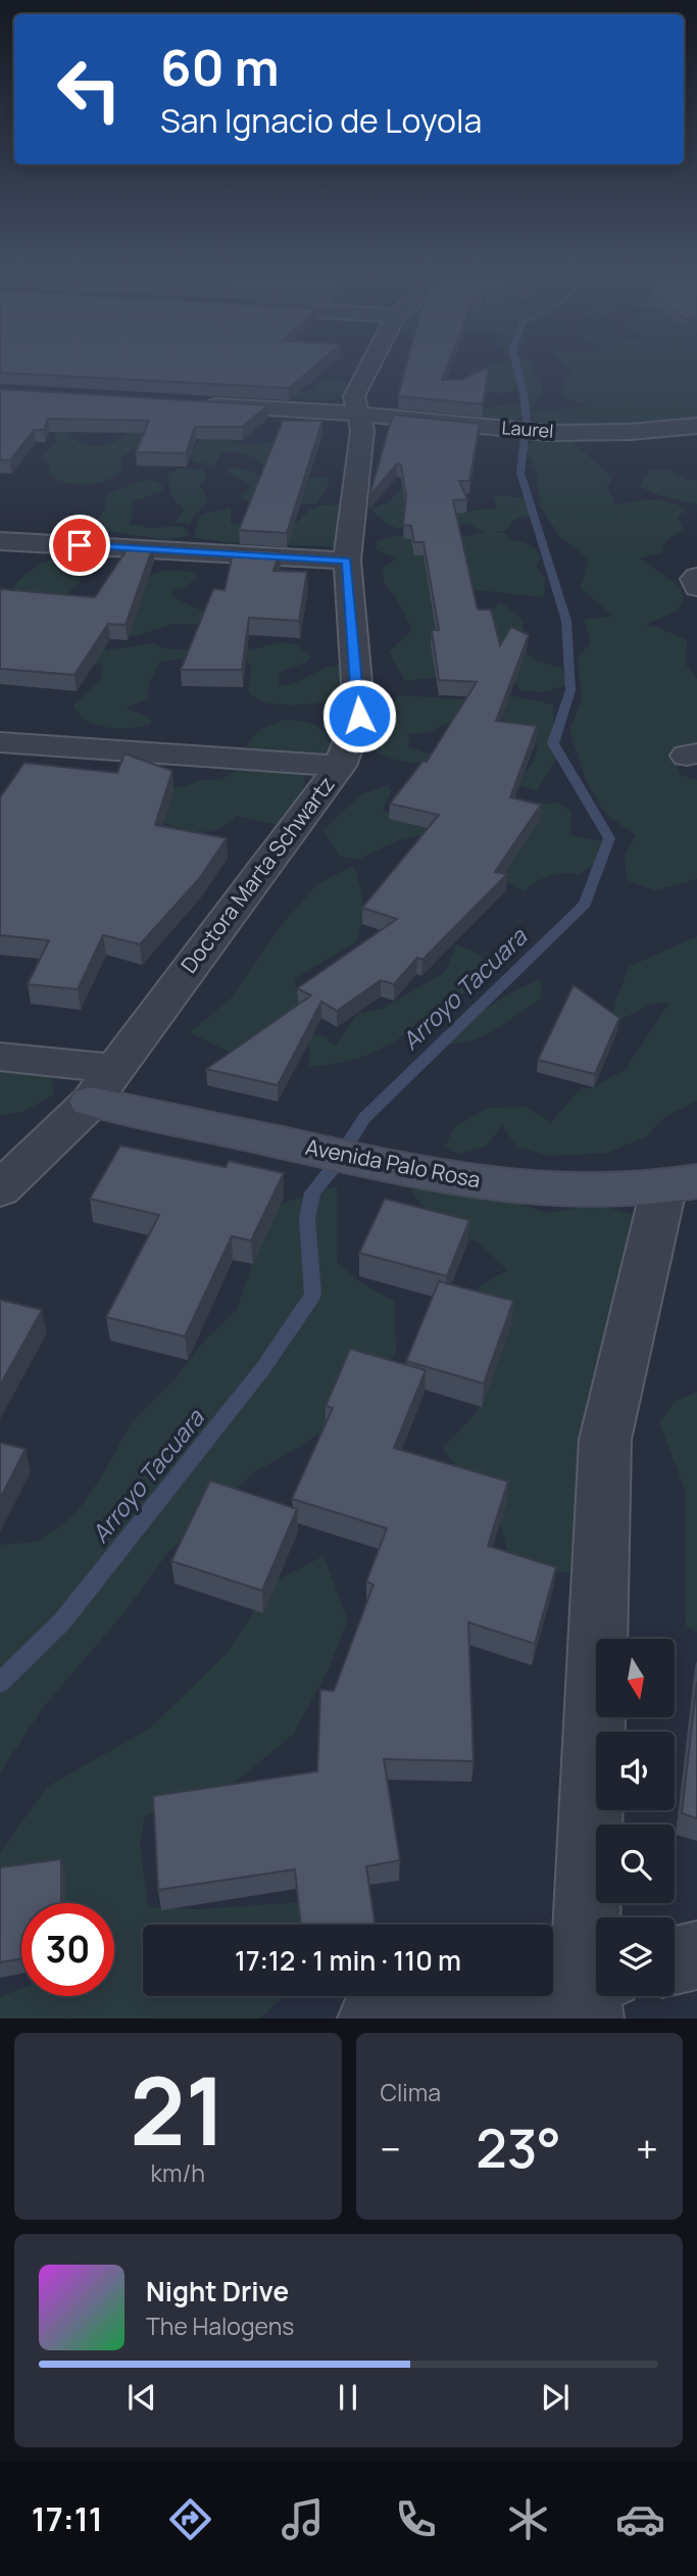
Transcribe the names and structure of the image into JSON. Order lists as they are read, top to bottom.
{
  "streets": {
    "main road": ["Avenida Palo Rosa"],
    "street": ["Laurel", "Doctora Marta Schwartz"]
  },
  "crossings": [
    ["Laurel", "Doctora Marta Schwartz"],
    ["Doctora Marta Schwartz", "Avenida Palo Rosa"]
  ],
  "water": ["Arroyo Tacuara"],
  "north": "bottom",
  "page": {
    "turn": ["60 m", "San Ignacio de Loyola"],
    "limit": "30",
    "trip": "17:12 · 1 min · 110 m",
    "tile": [
      ["21", "km/h"],
      "Clima"
    ],
    "heat": ["−", "23°", "+"],
    "song": ["Night Drive", "The Halogens"],
    "tabs": "17:11"
  }
}
